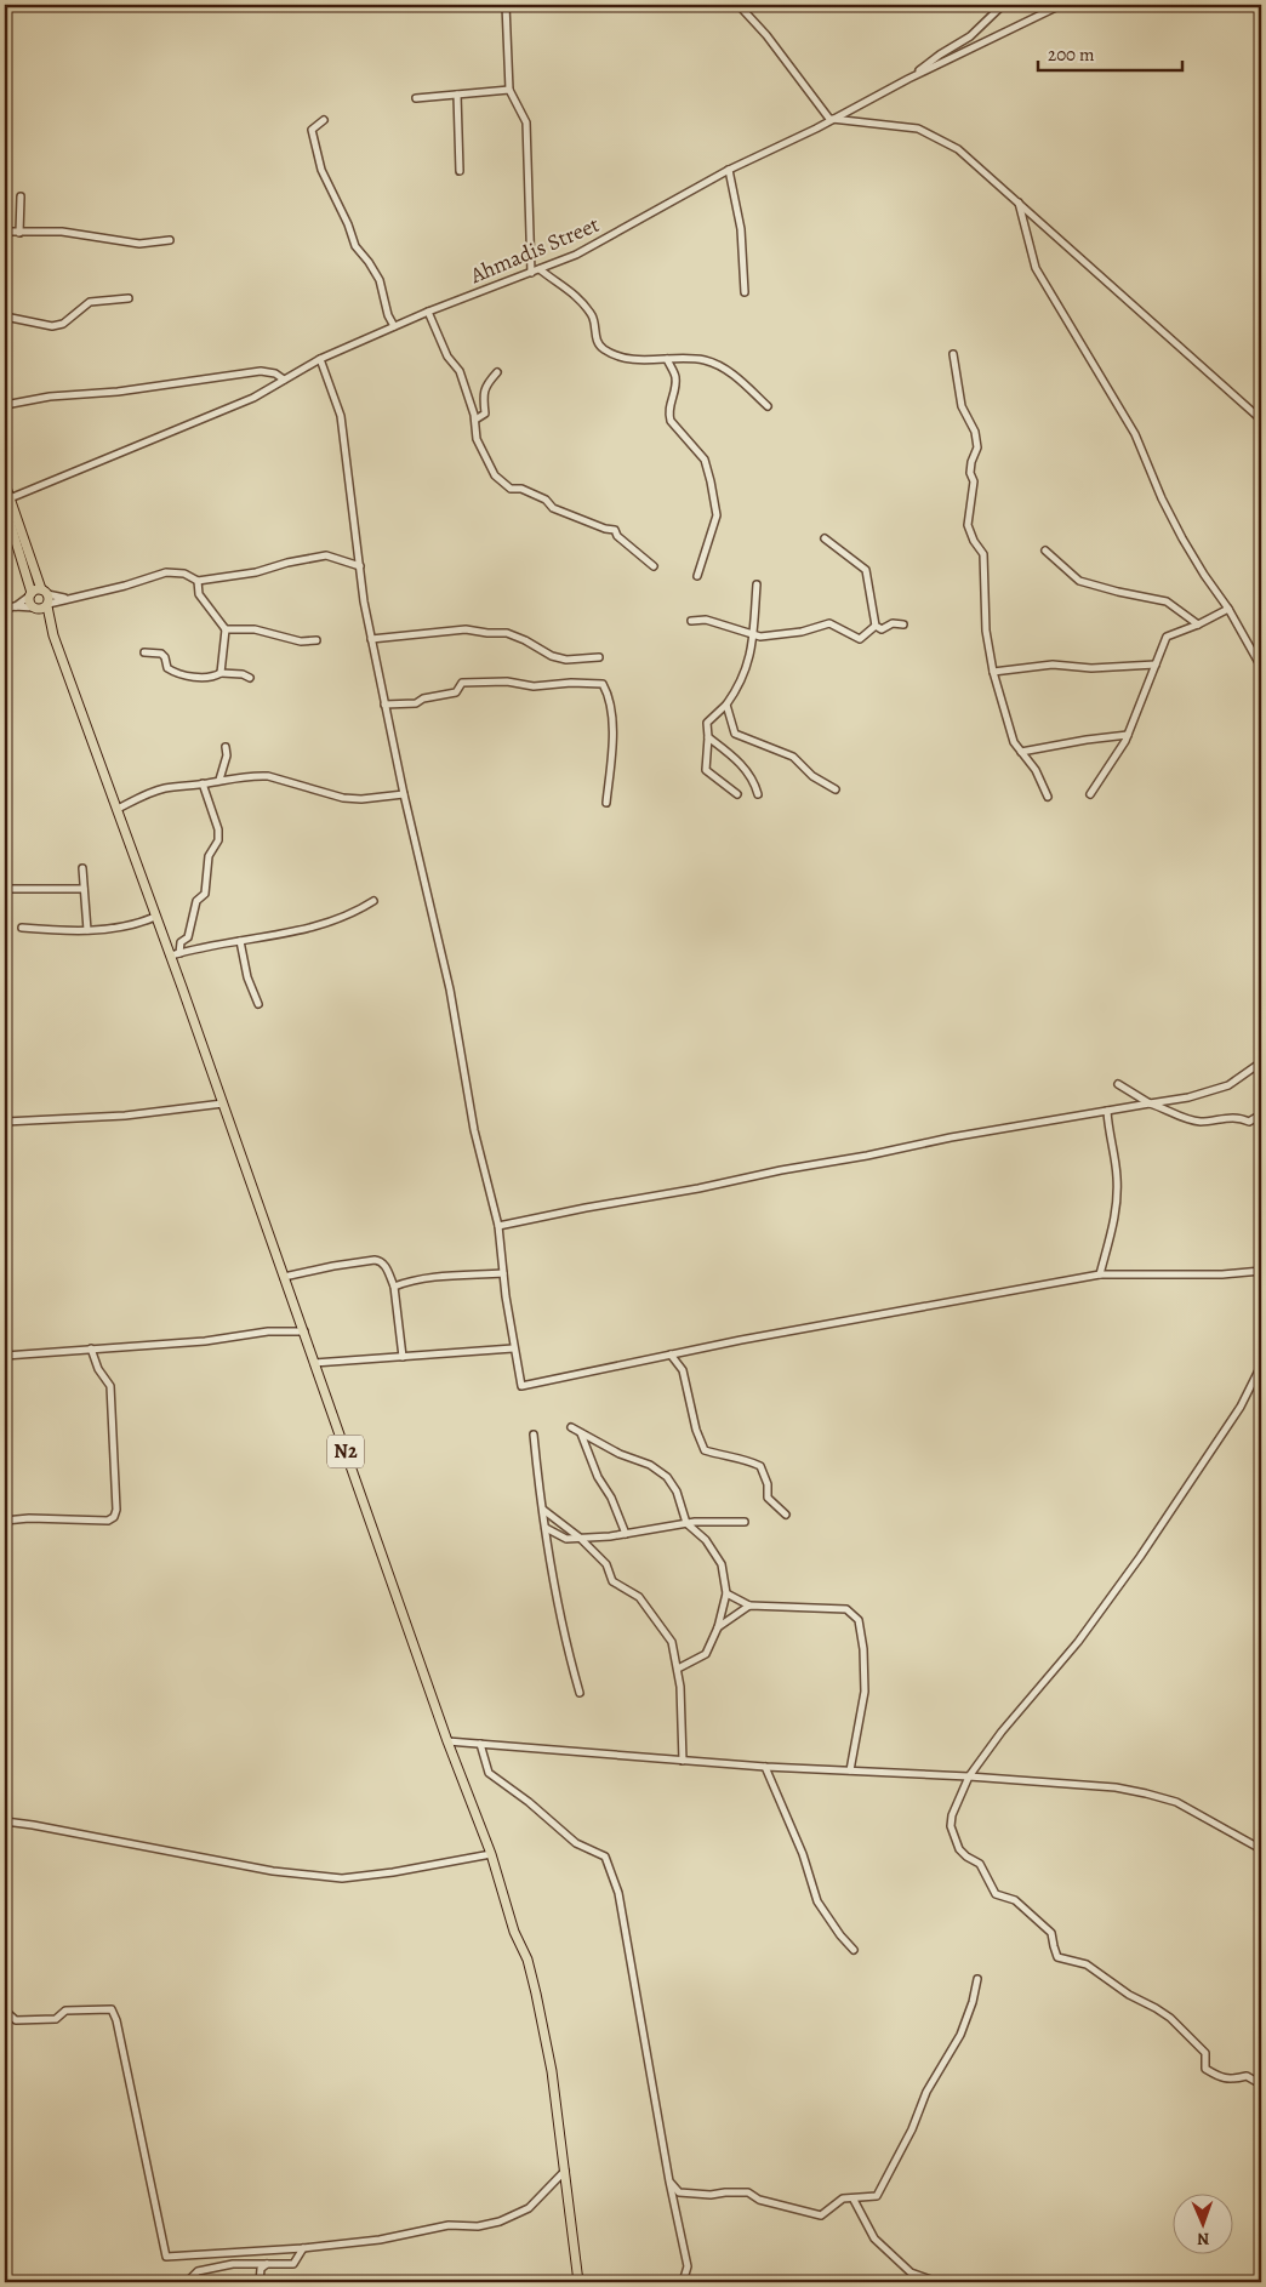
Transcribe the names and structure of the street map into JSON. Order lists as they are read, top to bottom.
{
  "streets": {
    "highway": ["N2"],
    "street": ["Ahmadis Street"]
  },
  "scale_bar": "200 m",
  "north": "bottom"
}
